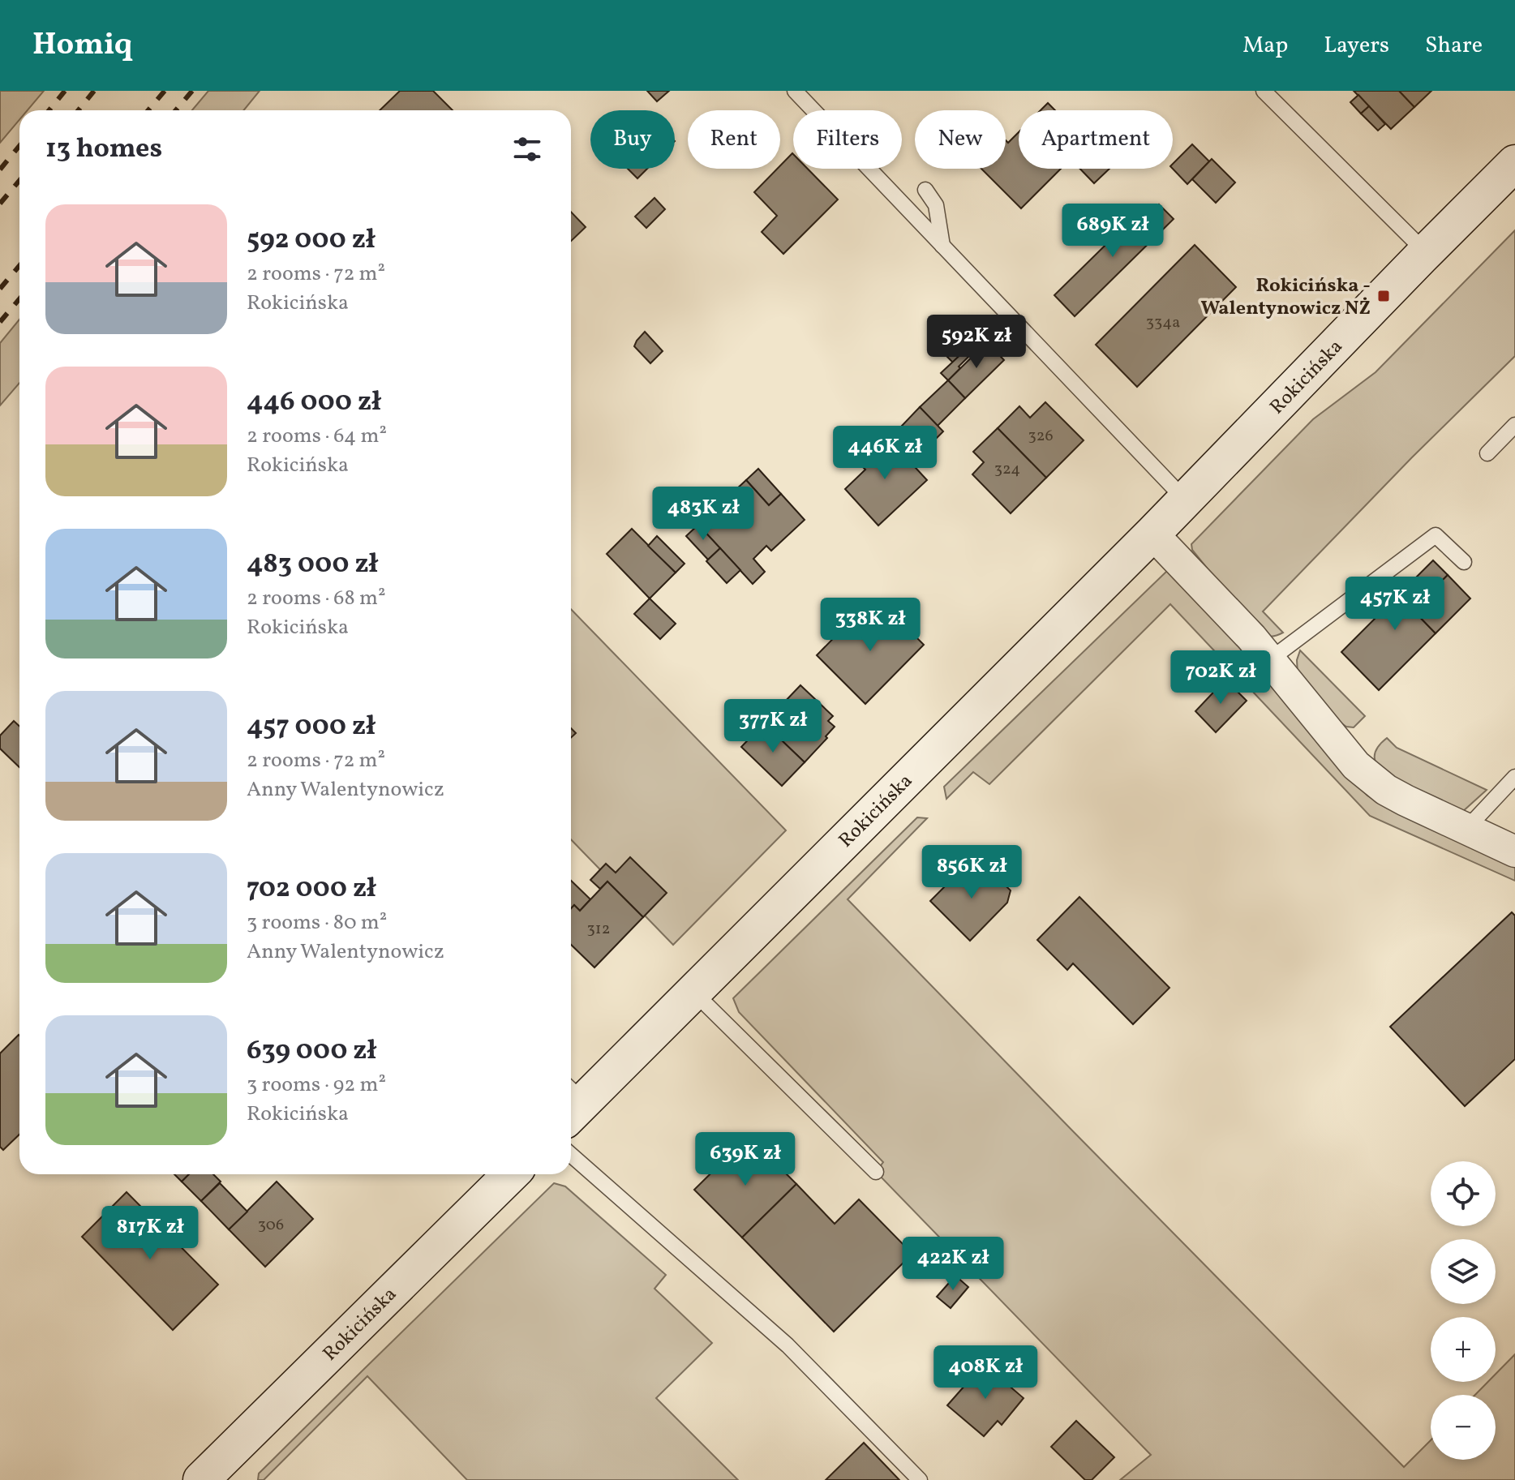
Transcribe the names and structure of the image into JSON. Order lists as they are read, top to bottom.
{
  "streets": {
    "main road": ["Rokicińska"]
  },
  "places": {
    "transit": ["Rokicińska - Walentynowicz NŻ"]
  },
  "house_numbers": [
    "334a",
    "326",
    "324",
    "312",
    "306"
  ],
  "page": {
    "header": "Homiq",
    "nav": ["Map", "Layers", "Share"],
    "chip": [
      "Buy",
      "Rent",
      "Filters",
      "New",
      "Apartment"
    ],
    "heading": "13 homes",
    "list": [
      {
        "name": "592 000 zł",
        "note": "2 rooms · 72 m² · Rokicińska"
      },
      {
        "name": "446 000 zł",
        "note": "2 rooms · 64 m² · Rokicińska"
      },
      {
        "name": "483 000 zł",
        "note": "2 rooms · 68 m² · Rokicińska"
      },
      {
        "name": "457 000 zł",
        "note": "2 rooms · 72 m² · Anny Walentynowicz"
      },
      {
        "name": "702 000 zł",
        "note": "3 rooms · 80 m² · Anny Walentynowicz"
      },
      {
        "name": "639 000 zł",
        "note": "3 rooms · 92 m² · Rokicińska"
      }
    ],
    "price": [
      "689K zł",
      "592K zł",
      "446K zł",
      "483K zł",
      "457K zł",
      "338K zł",
      "702K zł",
      "377K zł",
      "856K zł",
      "639K zł",
      "817K zł",
      "422K zł",
      "408K zł"
    ],
    "map_buttons": ["+", "−"]
  }
}
